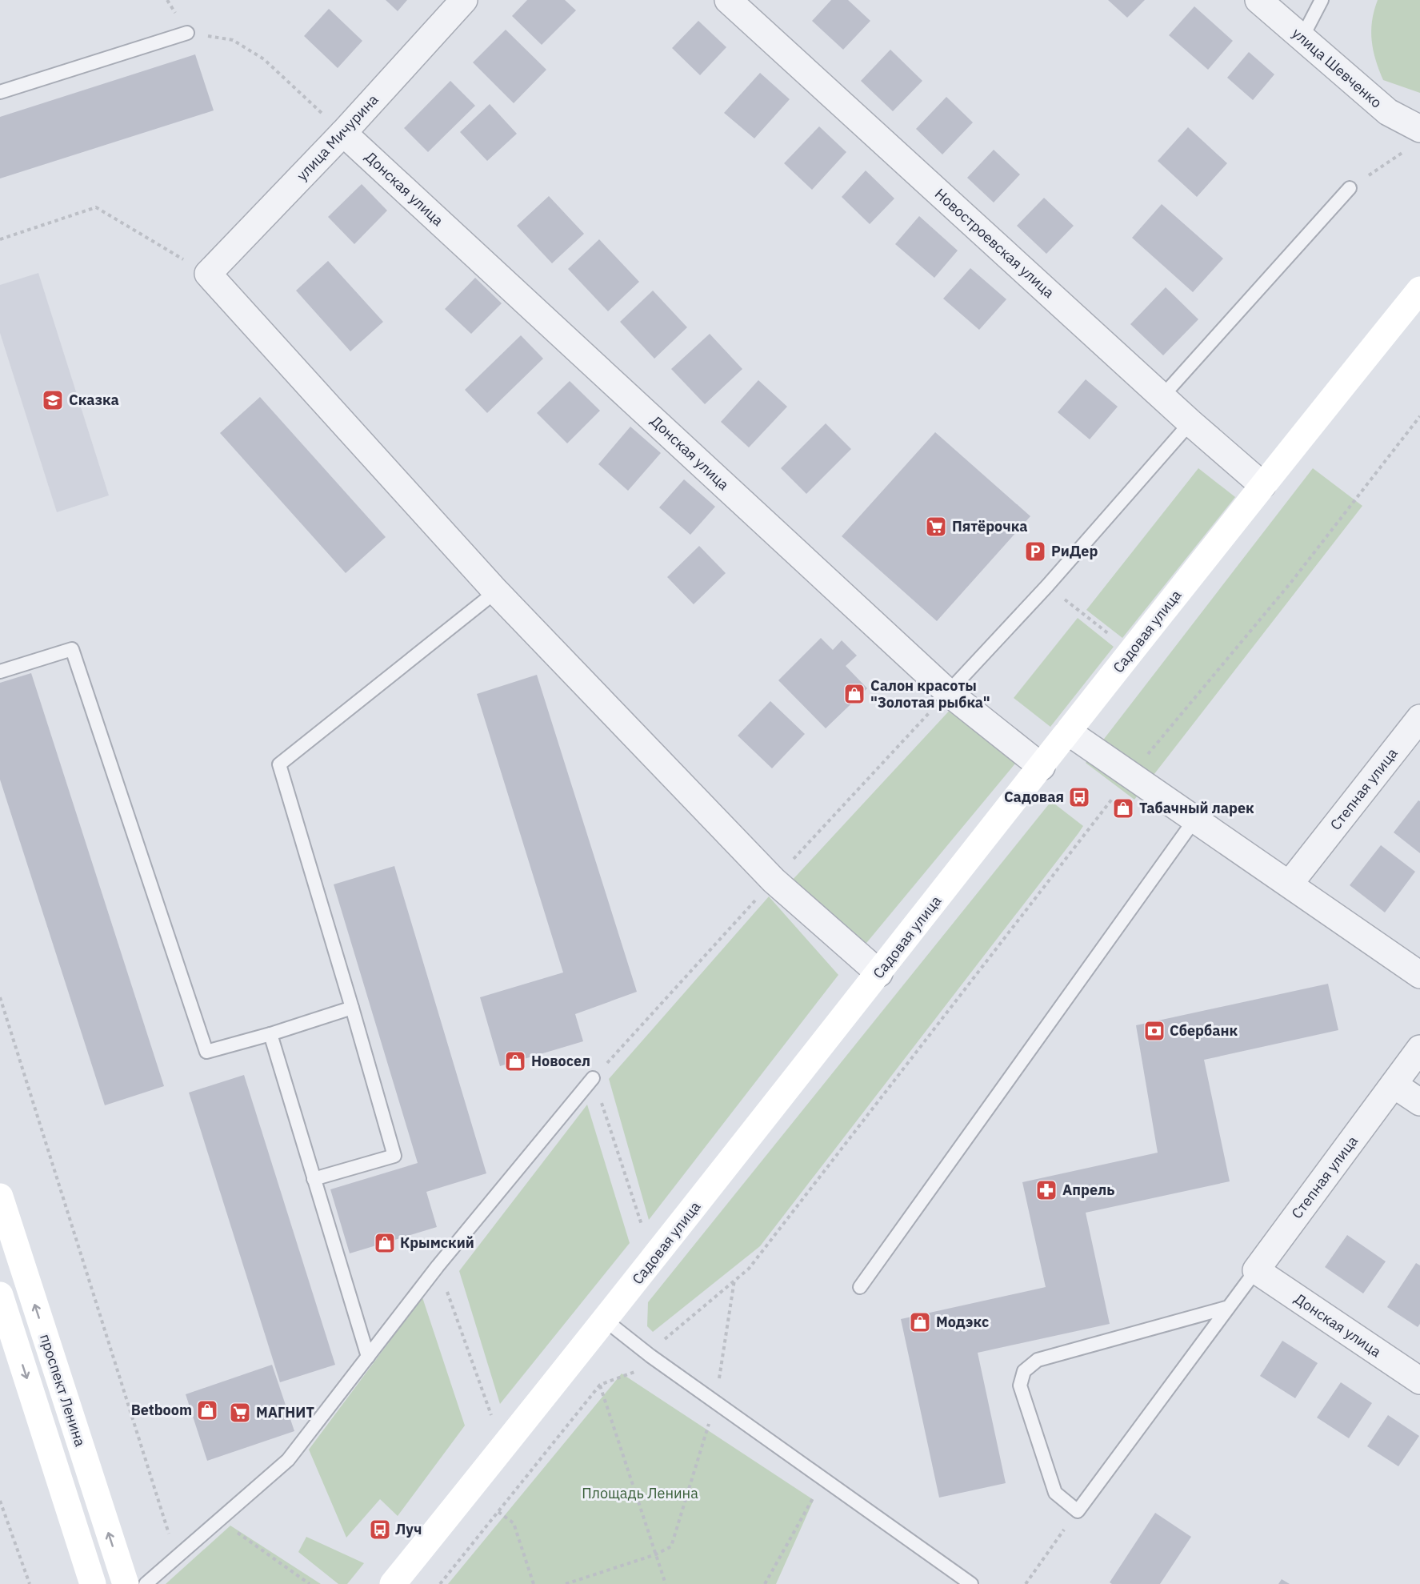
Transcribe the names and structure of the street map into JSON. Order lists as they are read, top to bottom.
{
  "streets": {
    "street": [
      "улица Шевченко",
      "улица Мичурина",
      "Донская улица",
      "Новостроевская улица",
      "Садовая улица",
      "Степная улица",
      "проспект Ленина"
    ]
  },
  "crossings": [
    ["улица Мичурина", "Донская улица"],
    ["Донская улица", "Садовая улица"],
    ["Донская улица", "Степная улица"],
    ["Новостроевская улица", "Садовая улица"]
  ],
  "parks": ["Площадь Ленина"],
  "places": {
    "school or university": ["Сказка"],
    "supermarket": ["Пятёрочка", "МАГНИТ"],
    "parking": ["РиДер"],
    "shop": [
      "Салон красоты \"Золотая рыбка\"",
      "Табачный ларек",
      "Новосел",
      "Крымский",
      "Модэкс",
      "Betboom"
    ],
    "bus stop": ["Садовая", "Луч"],
    "bank": ["Сбербанк"],
    "pharmacy": ["Апрель"]
  }
}
